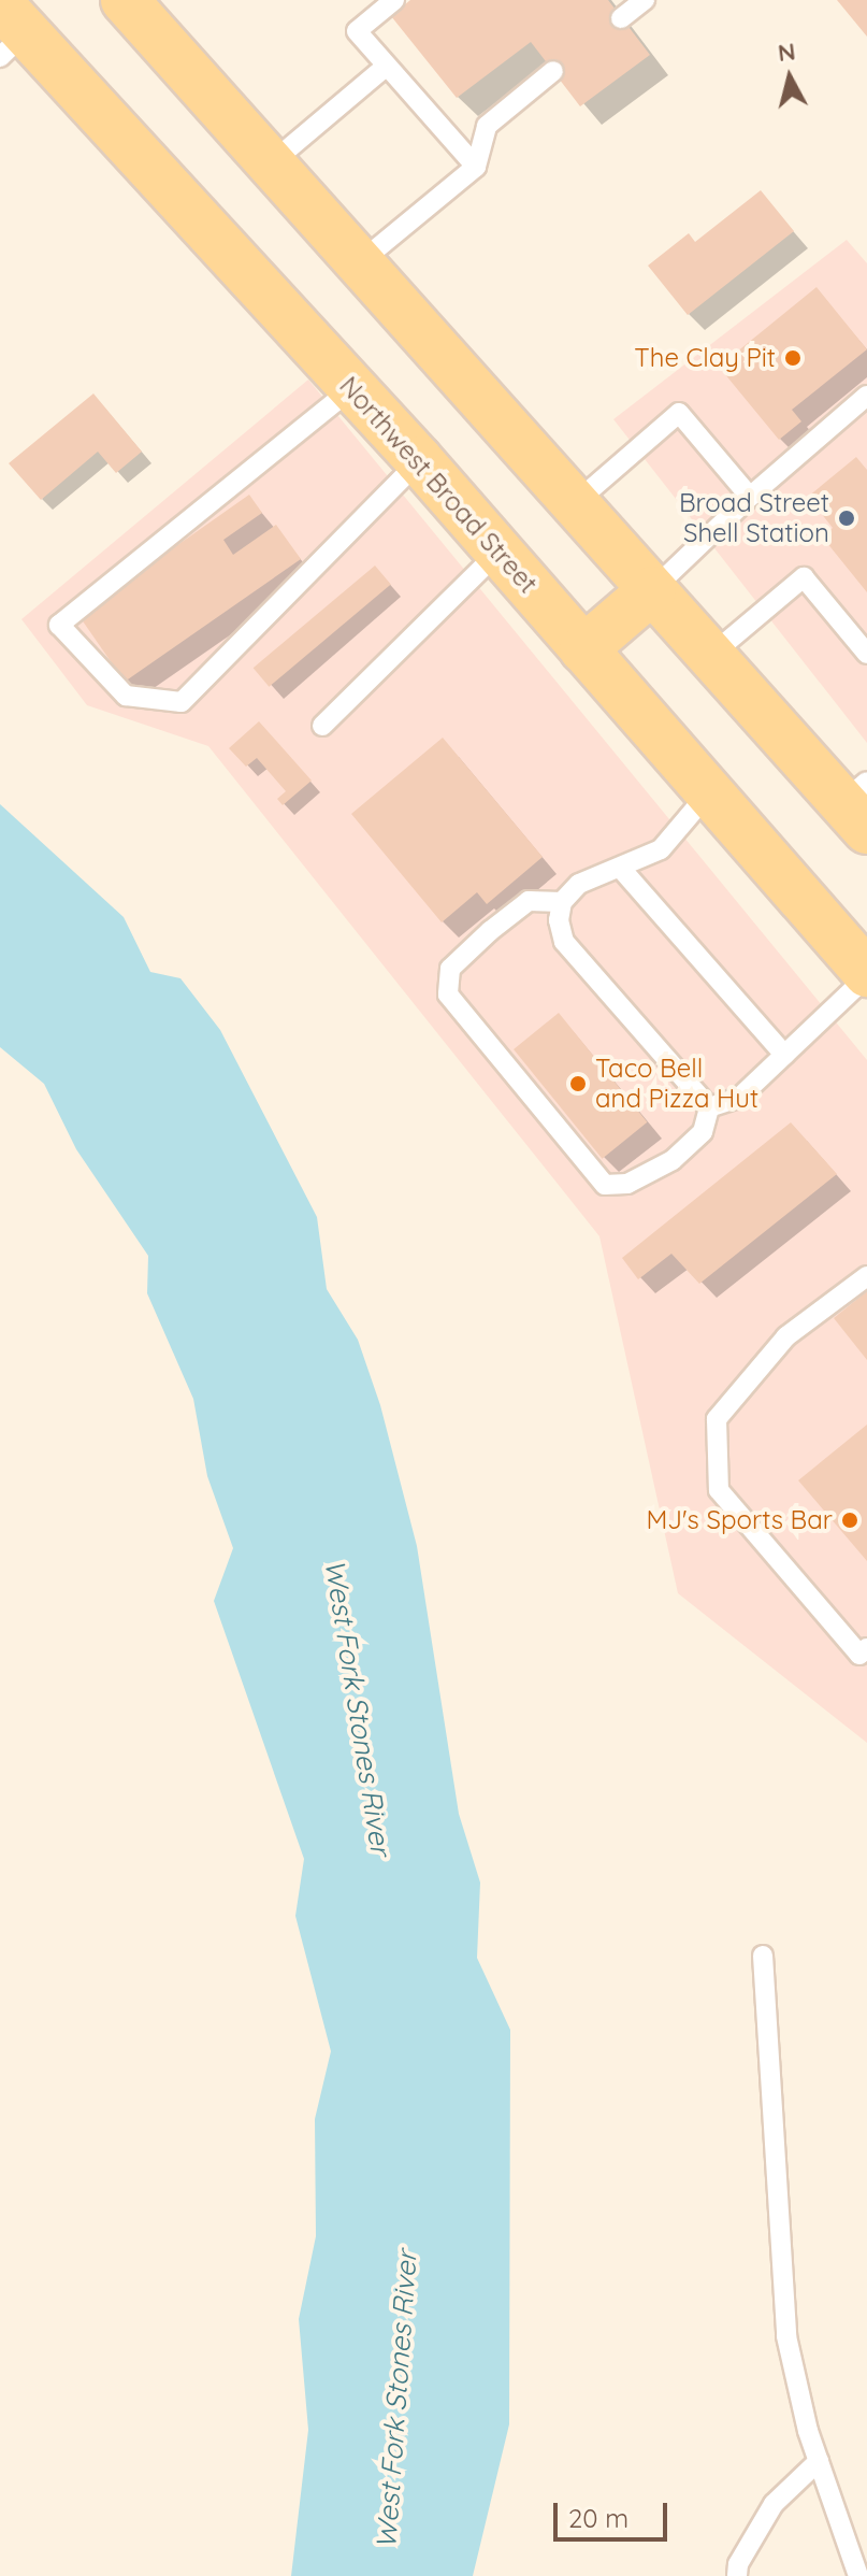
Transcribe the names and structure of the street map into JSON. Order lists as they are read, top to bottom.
{
  "streets": {
    "main road": ["Northwest Broad Street"]
  },
  "water": ["West Fork Stones River"],
  "places": [
    "The Clay Pit",
    "Broad Street Shell Station",
    "Taco Bell and Pizza Hut",
    "MJ's Sports Bar"
  ],
  "scale_bar": "20 m",
  "north": "top"
}
